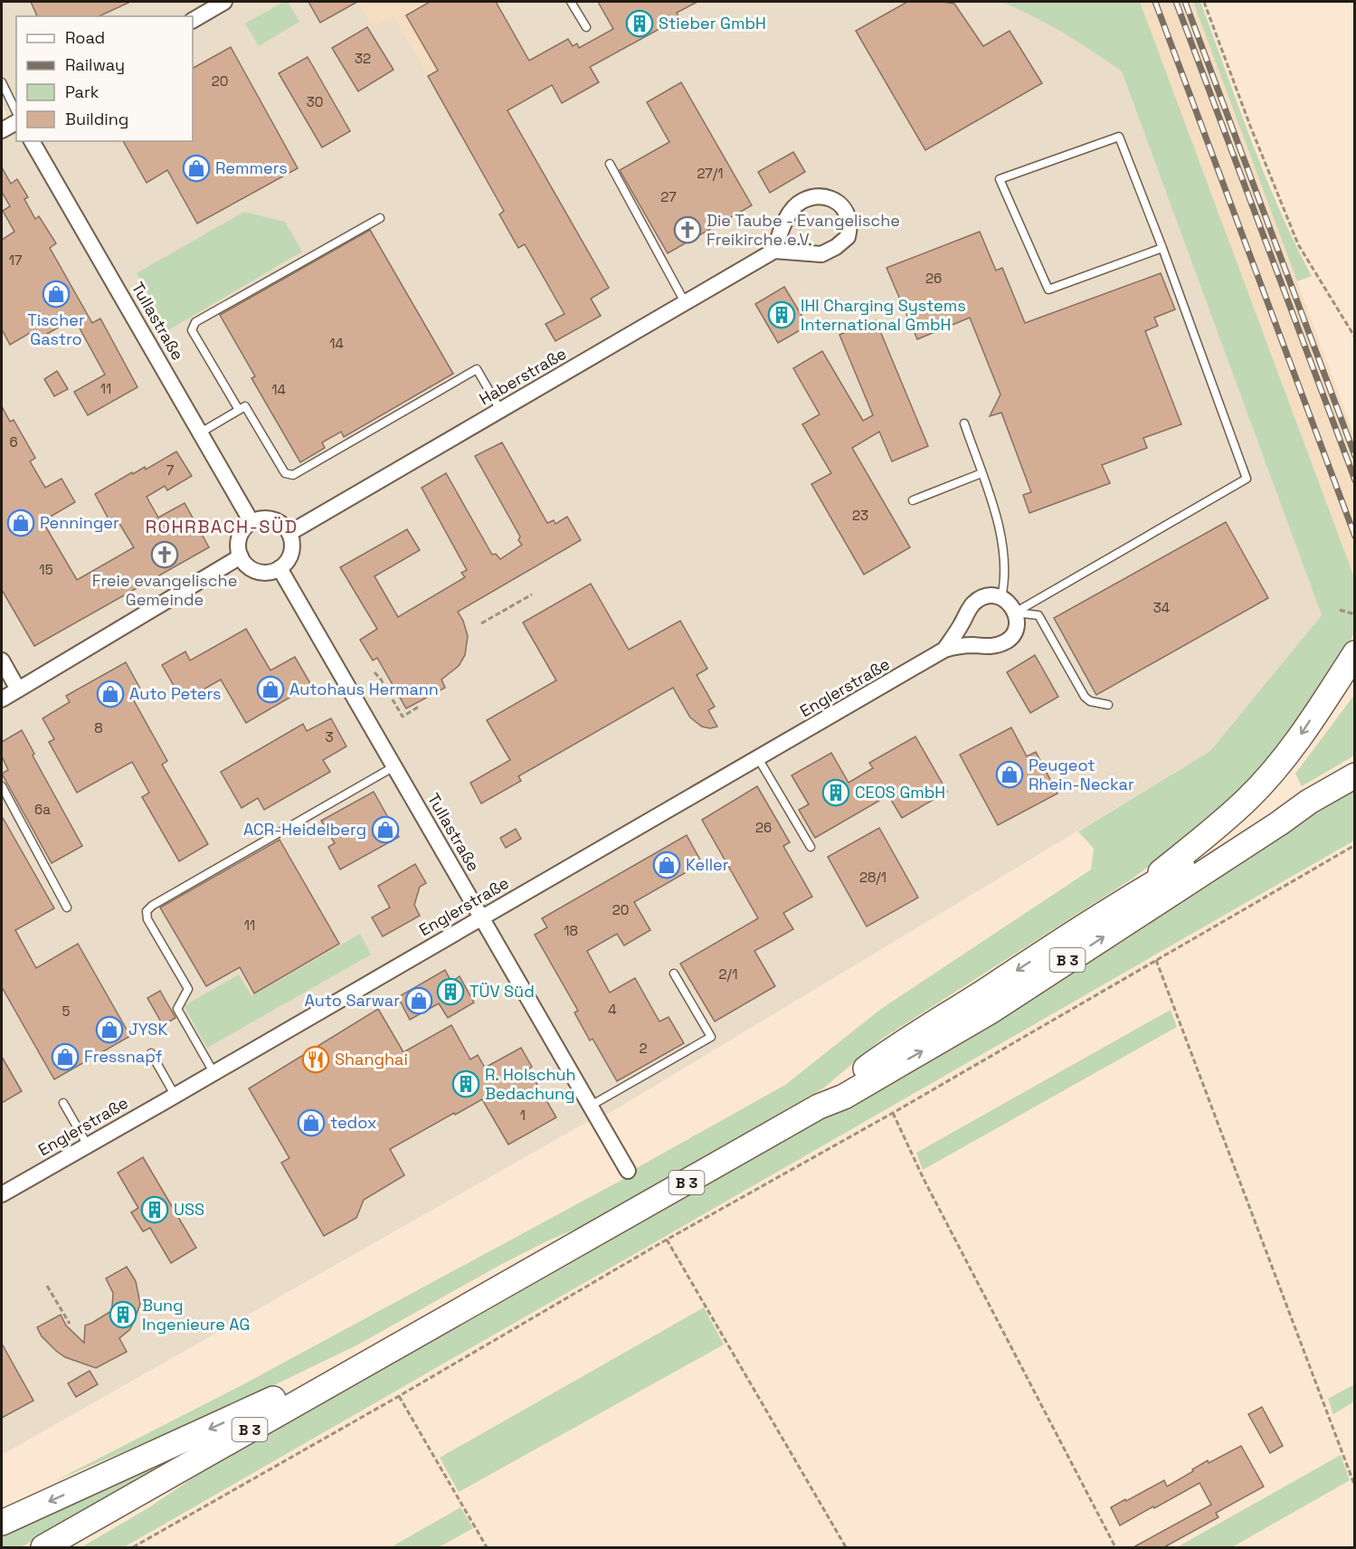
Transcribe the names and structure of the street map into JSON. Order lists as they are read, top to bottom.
{
  "streets": {
    "main road": ["B 3"],
    "street": ["Tullastraße", "Haberstraße", "Englerstraße"]
  },
  "crossings": [
    ["Tullastraße", "Haberstraße"],
    ["Tullastraße", "Englerstraße"]
  ],
  "districts": ["ROHRBACH-SÜD"],
  "places": {
    "building": [
      "Stieber GmbH",
      "IHI Charging Systems International GmbH",
      "CEOS GmbH",
      "TÜV Süd",
      "R. Holschuh Bedachung",
      "USS",
      "Bung Ingenieure AG"
    ],
    "shop": [
      "Remmers",
      "Tischer Gastro",
      "Penninger",
      "Autohaus Hermann",
      "Auto Peters",
      "Peugeot Rhein-Neckar",
      "ACR-Heidelberg",
      "Keller",
      "Auto Sarwar",
      "JYSK",
      "Fressnapf",
      "tedox"
    ],
    "church": ["Die Taube - Evangelische Freikirche e.V.", "Freie evangelische Gemeinde"],
    "restaurant": ["Shanghai"]
  },
  "house_numbers": [
    "32",
    "20",
    "30",
    "27/1",
    "27",
    "17",
    "26",
    "14",
    "11",
    "14",
    "6",
    "7",
    "23",
    "15",
    "34",
    "8",
    "3",
    "6a",
    "26",
    "28/1",
    "20",
    "11",
    "18",
    "2/1",
    "4",
    "5",
    "2",
    "1"
  ],
  "legend": [
    "Road",
    "Railway",
    "Park",
    "Building"
  ]
}
